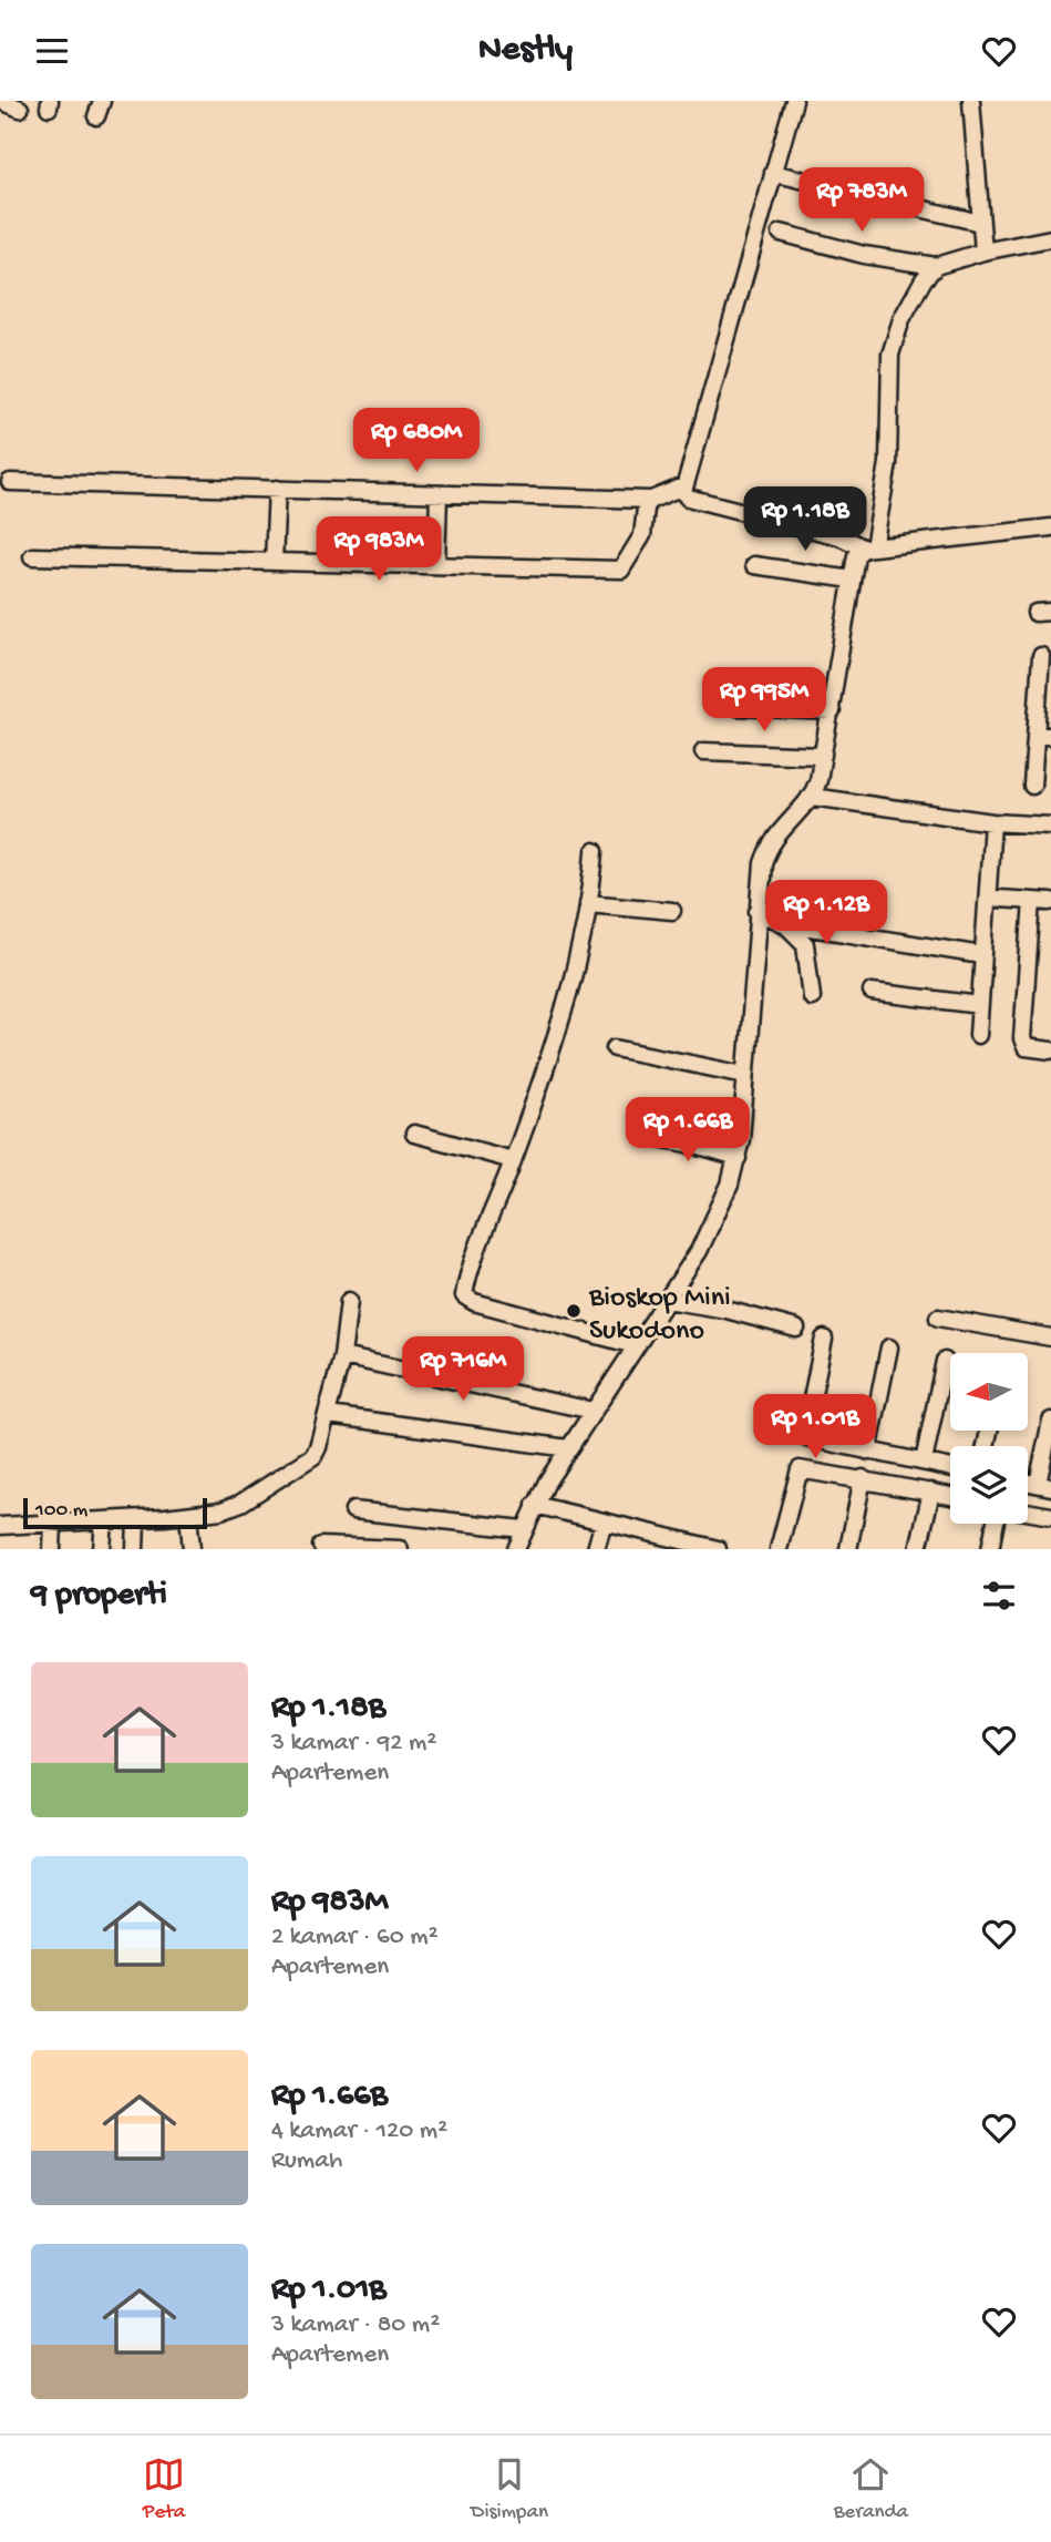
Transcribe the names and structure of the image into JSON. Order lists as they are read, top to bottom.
{
  "places": ["Bioskop Mini Sukodono"],
  "scale_bar": "100 m",
  "north": "left",
  "page": {
    "header": "Nestly",
    "price": [
      "Rp 783M",
      "Rp 680M",
      "Rp 1.18B",
      "Rp 983M",
      "Rp 995M",
      "Rp 1.12B",
      "Rp 1.66B",
      "Rp 716M",
      "Rp 1.01B"
    ],
    "scale": "100 m",
    "heading": "9 properti",
    "list": [
      {
        "name": "Rp 1.18B",
        "note": "3 kamar · 92 m² · Apartemen"
      },
      {
        "name": "Rp 983M",
        "note": "2 kamar · 60 m² · Apartemen"
      },
      {
        "name": "Rp 1.66B",
        "note": "4 kamar · 120 m² · Rumah"
      },
      {
        "name": "Rp 1.01B",
        "note": "3 kamar · 80 m² · Apartemen"
      }
    ],
    "tabs": ["Peta", "Disimpan", "Beranda"]
  }
}
